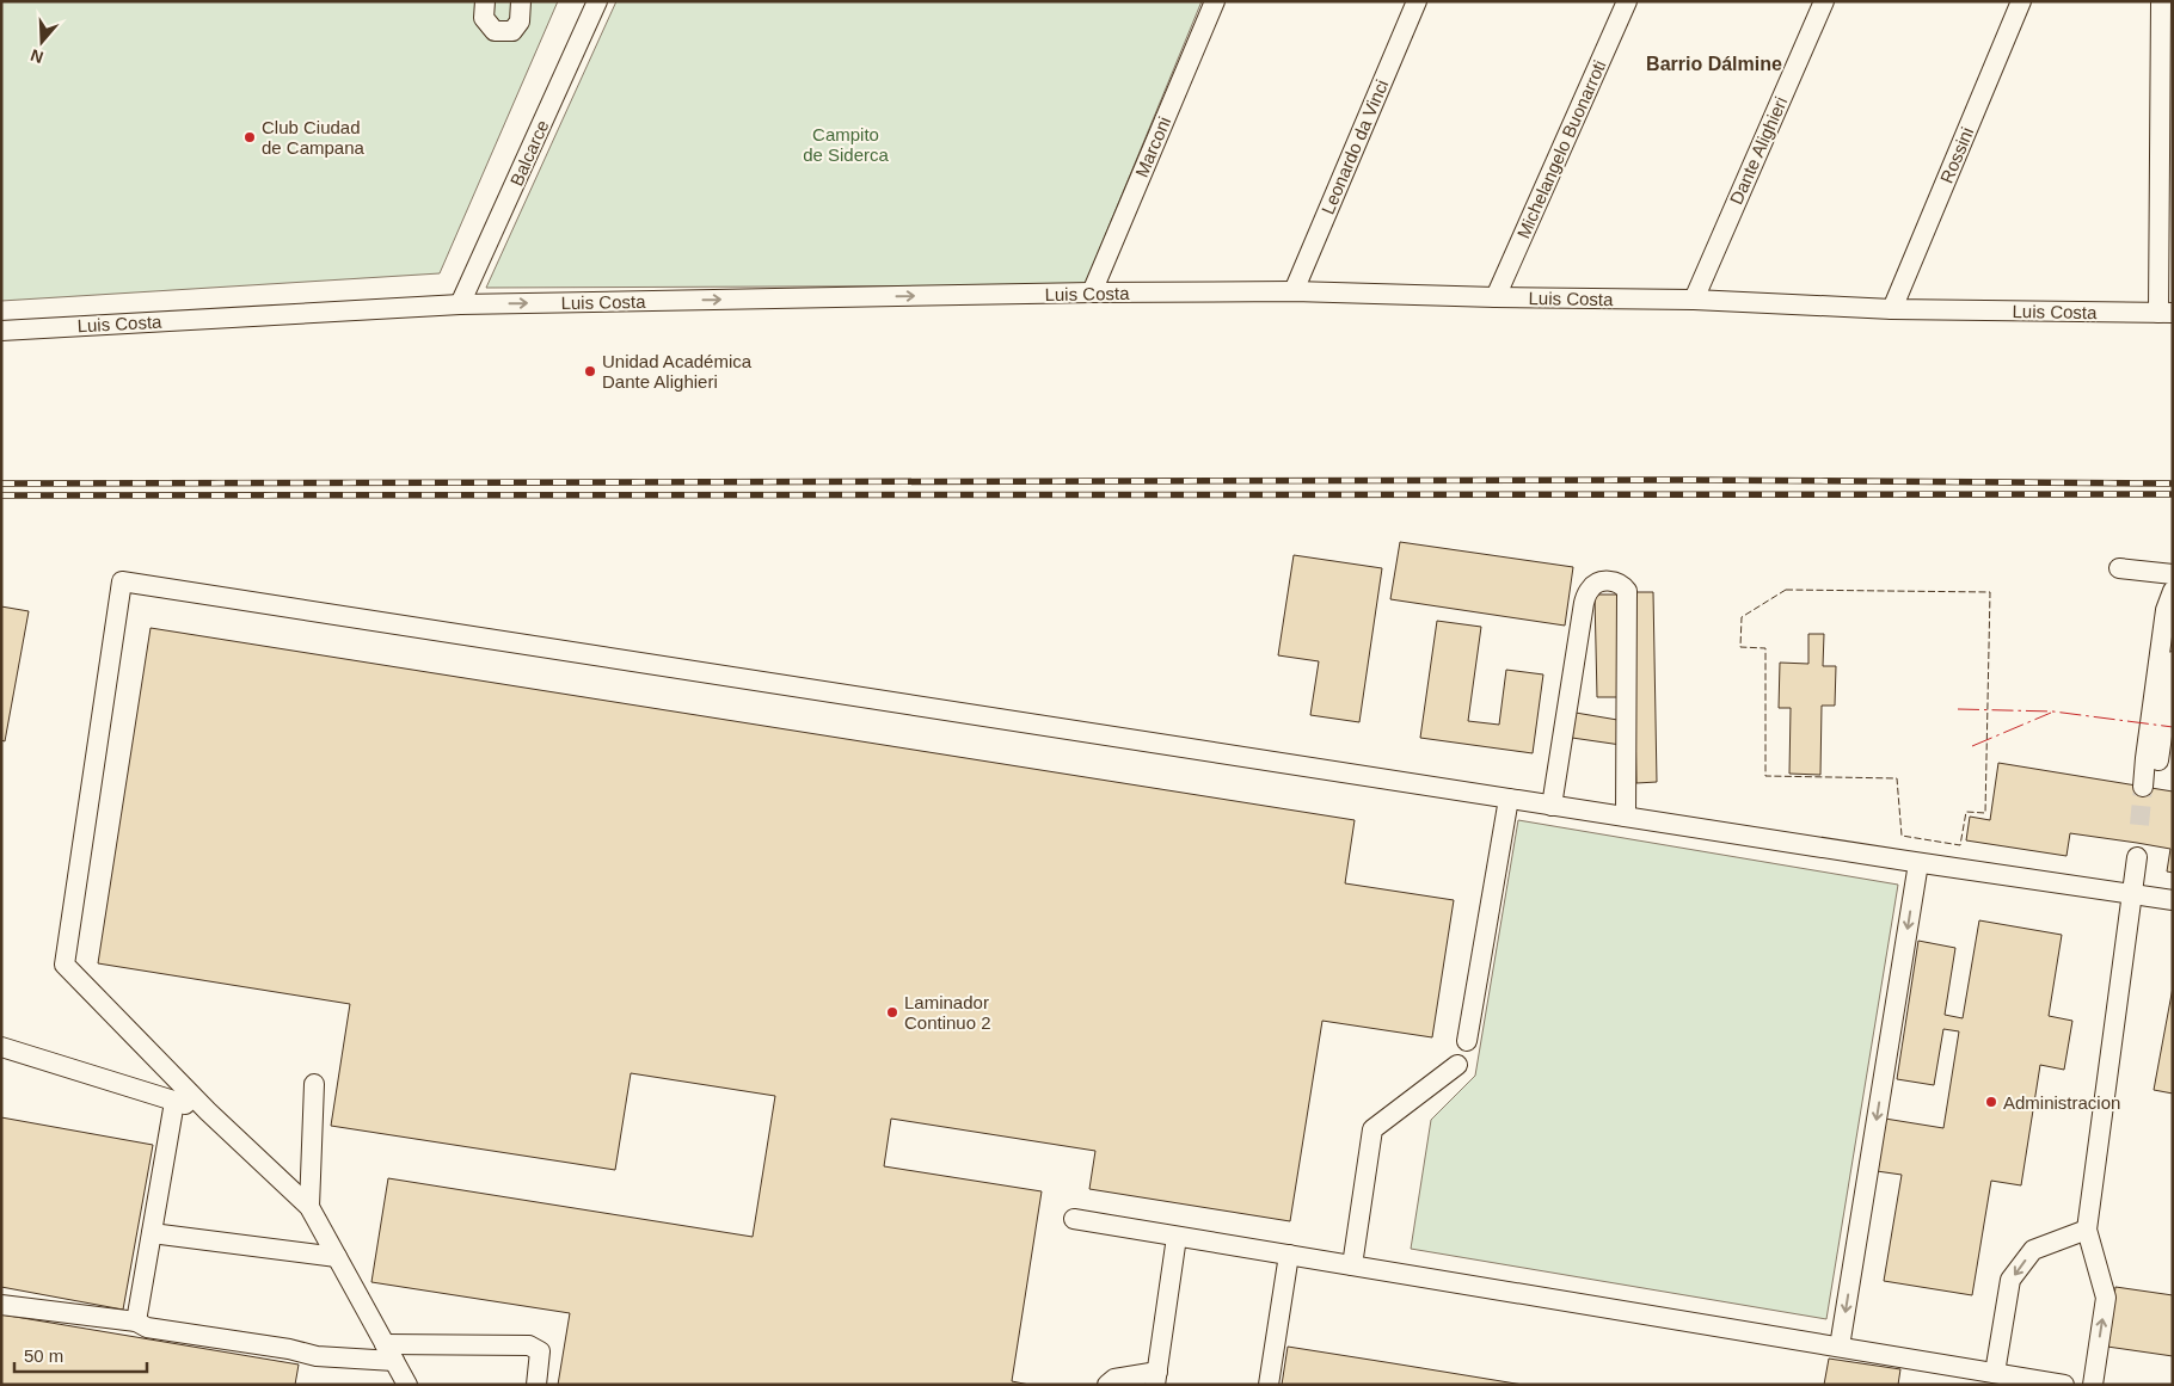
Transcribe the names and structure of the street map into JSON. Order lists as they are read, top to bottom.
{
  "streets": {
    "street": [
      "Marconi",
      "Leonardo da Vinci",
      "Michelangelo Buonarroti",
      "Dante Alighieri",
      "Balcarce",
      "Rossini",
      "Luis Costa"
    ]
  },
  "crossings": [
    ["Marconi", "Luis Costa"],
    ["Leonardo da Vinci", "Luis Costa"],
    ["Michelangelo Buonarroti", "Luis Costa"],
    ["Dante Alighieri", "Luis Costa"],
    ["Balcarce", "Luis Costa"],
    ["Rossini", "Luis Costa"]
  ],
  "districts": ["Barrio Dálmine"],
  "parks": ["Campito de Siderca"],
  "places": [
    "Club Ciudad de Campana",
    "Unidad Académica Dante Alighieri",
    "Laminador Continuo 2",
    "Administracion"
  ],
  "scale_bar": "50 m",
  "north": "bottom"
}
